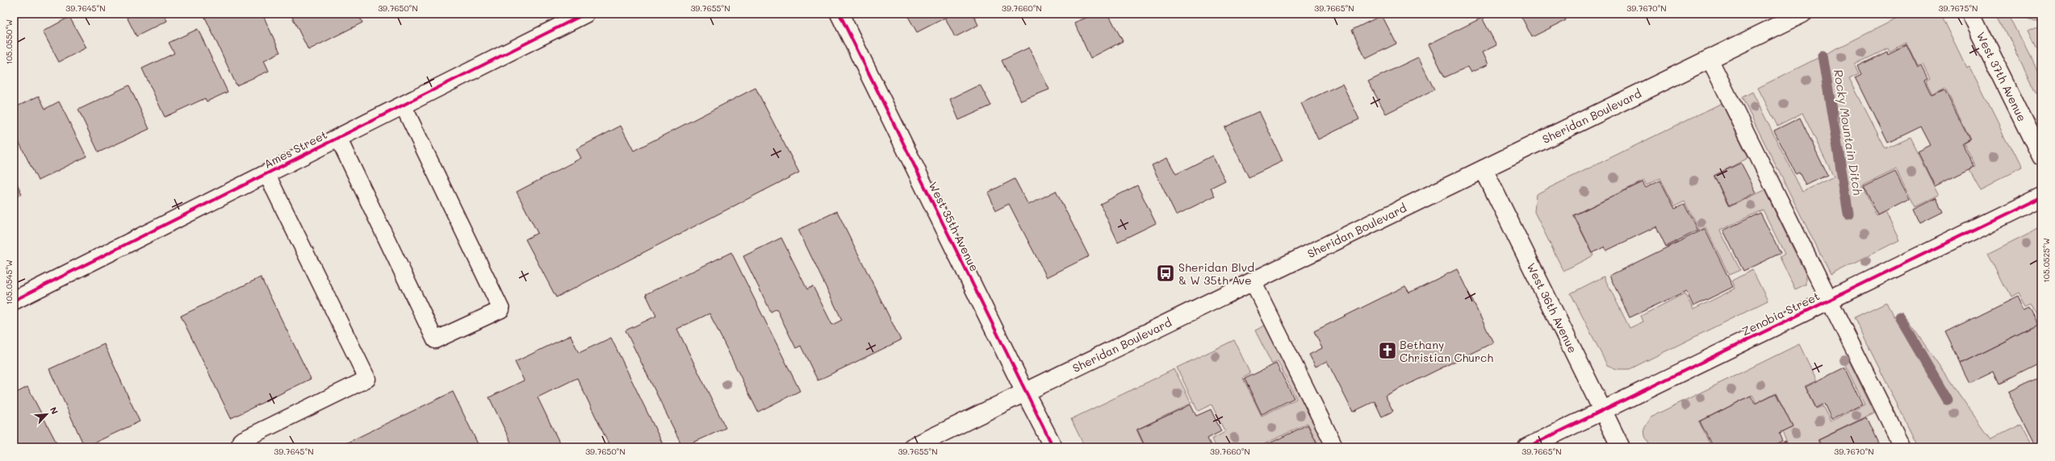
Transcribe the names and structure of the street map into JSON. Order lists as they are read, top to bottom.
{
  "streets": {
    "street": [
      "West 37th Avenue",
      "Sheridan Boulevard",
      "Ames Street",
      "West 35th Avenue",
      "West 36th Avenue",
      "Zenobia Street"
    ]
  },
  "crossings": [
    ["Sheridan Boulevard", "West 35th Avenue"],
    ["Sheridan Boulevard", "West 36th Avenue"],
    ["West 36th Avenue", "Zenobia Street"]
  ],
  "water": ["Rocky Mountain Ditch"],
  "places": {
    "bus stop": ["Sheridan Blvd & W 35th Ave"],
    "church": ["Bethany Christian Church"]
  },
  "north": "top right",
  "coordinates": [
    "39.7645°N",
    "39.7650°N",
    "39.7655°N",
    "39.7660°N",
    "39.7665°N",
    "39.7670°N",
    "39.7675°N",
    "105.0550°W",
    "105.0525°W",
    "105.0545°W"
  ]
}
